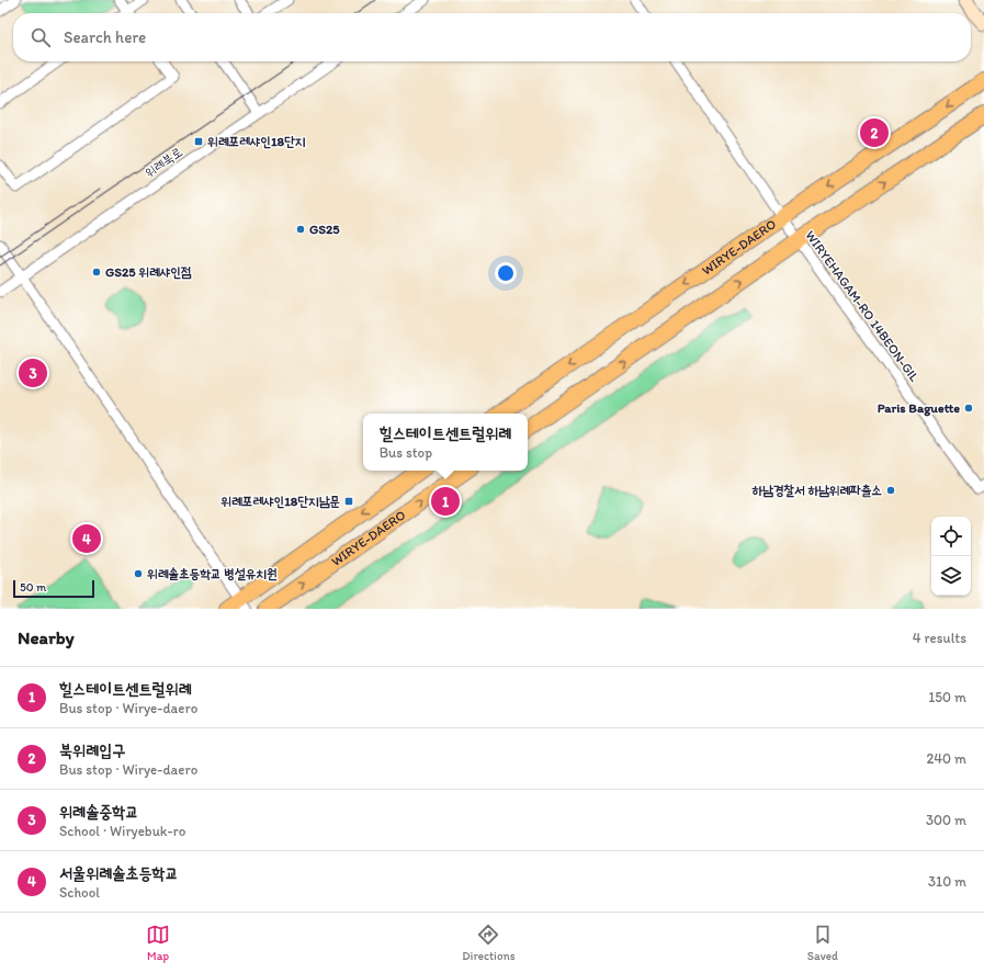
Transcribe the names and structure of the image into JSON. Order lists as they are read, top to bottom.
{
  "streets": {
    "main road": ["WIRYE-DAERO"],
    "street": ["위례북로", "WIRYEHAGAM-RO 14BEON-GIL"]
  },
  "crossings": [
    ["WIRYE-DAERO", "WIRYEHAGAM-RO 14BEON-GIL"]
  ],
  "places": {
    "transit": ["위례포레샤인18단지", "위례포레샤인18단지남문"],
    "other": [
      "GS25",
      "GS25 위례샤인점",
      "Paris Baguette",
      "하남경찰서 하남위례파출소",
      "위례솔초등학교 병설유치원"
    ]
  },
  "scale_bar": "50 m",
  "page": {
    "search": "Search here",
    "pins": [
      "2",
      "3",
      "1",
      "4"
    ],
    "popup": ["힐스테이트센트럴위례", "Bus stop"],
    "scale": "50 m",
    "heading": ["Nearby", "4 results"],
    "list": [
      {
        "mark": "1",
        "name": "힐스테이트센트럴위례",
        "note": "Bus stop · Wirye-daero",
        "value": "150 m"
      },
      {
        "mark": "2",
        "name": "북위례입구",
        "note": "Bus stop · Wirye-daero",
        "value": "240 m"
      },
      {
        "mark": "3",
        "name": "위례솔중학교",
        "note": "School · Wiryebuk-ro",
        "value": "300 m"
      },
      {
        "mark": "4",
        "name": "서울위례솔초등학교",
        "note": "School",
        "value": "310 m"
      }
    ],
    "nav": ["Map", "Directions", "Saved"]
  }
}
